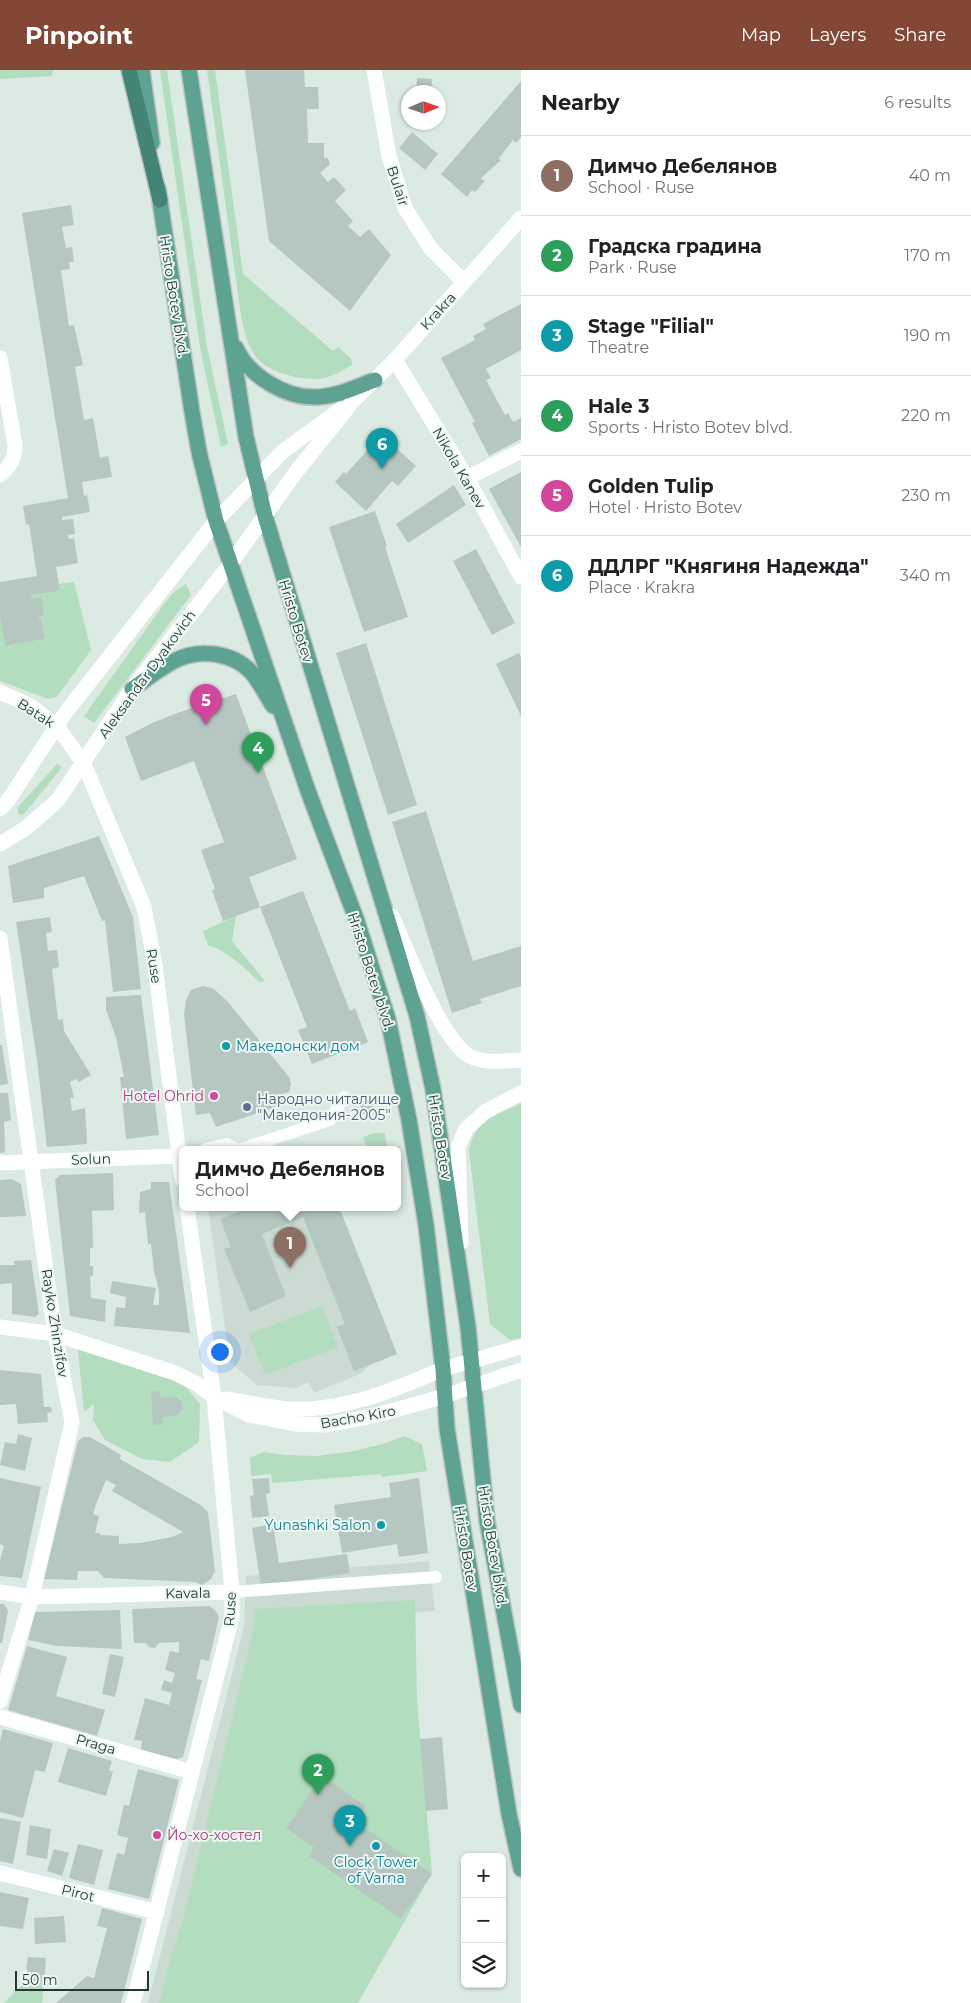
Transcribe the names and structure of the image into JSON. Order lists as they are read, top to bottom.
{
  "streets": {
    "main road": ["Hristo Botev blvd.", "Hristo Botev"],
    "street": [
      "Bulair",
      "Krakra",
      "Nikola Kanev",
      "Aleksandar Dyakovich",
      "Batak",
      "Ruse",
      "Solun",
      "Rayko Zhinzifov",
      "Bacho Kiro",
      "Kavala",
      "Praga",
      "Pirot"
    ]
  },
  "crossings": [
    ["Bulair", "Krakra"],
    ["Hristo Botev blvd.", "Hristo Botev"],
    ["Hristo Botev blvd.", "Bacho Kiro"],
    ["Krakra", "Nikola Kanev"],
    ["Krakra", "Aleksandar Dyakovich"],
    ["Hristo Botev", "Bacho Kiro"],
    ["Aleksandar Dyakovich", "Batak"],
    ["Aleksandar Dyakovich", "Ruse"],
    ["Batak", "Ruse"],
    ["Ruse", "Bacho Kiro"],
    ["Ruse", "Kavala"],
    ["Ruse", "Praga"],
    ["Ruse", "Pirot"],
    ["Solun", "Rayko Zhinzifov"],
    ["Rayko Zhinzifov", "Bacho Kiro"],
    ["Rayko Zhinzifov", "Kavala"]
  ],
  "places": [
    "Македонски дом",
    "Hotel Ohrid",
    "Народно читалище \"Македония-2005\"",
    "Yunashki Salon",
    "Йо-хо-хостел",
    "Clock Tower of Varna"
  ],
  "scale_bar": "50 m",
  "north": "right",
  "page": {
    "header": "Pinpoint",
    "nav": ["Map", "Layers", "Share"],
    "heading": ["Nearby", "6 results"],
    "list": [
      {
        "mark": "1",
        "name": "Димчо Дебелянов",
        "note": "School · Ruse",
        "value": "40 m"
      },
      {
        "mark": "2",
        "name": "Градска градина",
        "note": "Park · Ruse",
        "value": "170 m"
      },
      {
        "mark": "3",
        "name": "Stage \"Filial\"",
        "note": "Theatre",
        "value": "190 m"
      },
      {
        "mark": "4",
        "name": "Hale 3",
        "note": "Sports · Hristo Botev blvd.",
        "value": "220 m"
      },
      {
        "mark": "5",
        "name": "Golden Tulip",
        "note": "Hotel · Hristo Botev",
        "value": "230 m"
      },
      {
        "mark": "6",
        "name": "ДДЛРГ \"Княгиня Надежда\"",
        "note": "Place · Krakra",
        "value": "340 m"
      }
    ],
    "pins": [
      "6",
      "5",
      "4",
      "1",
      "2",
      "3"
    ],
    "popup": ["Димчо Дебелянов", "School"],
    "map_buttons": ["+", "−"],
    "scale": "50 m"
  }
}
